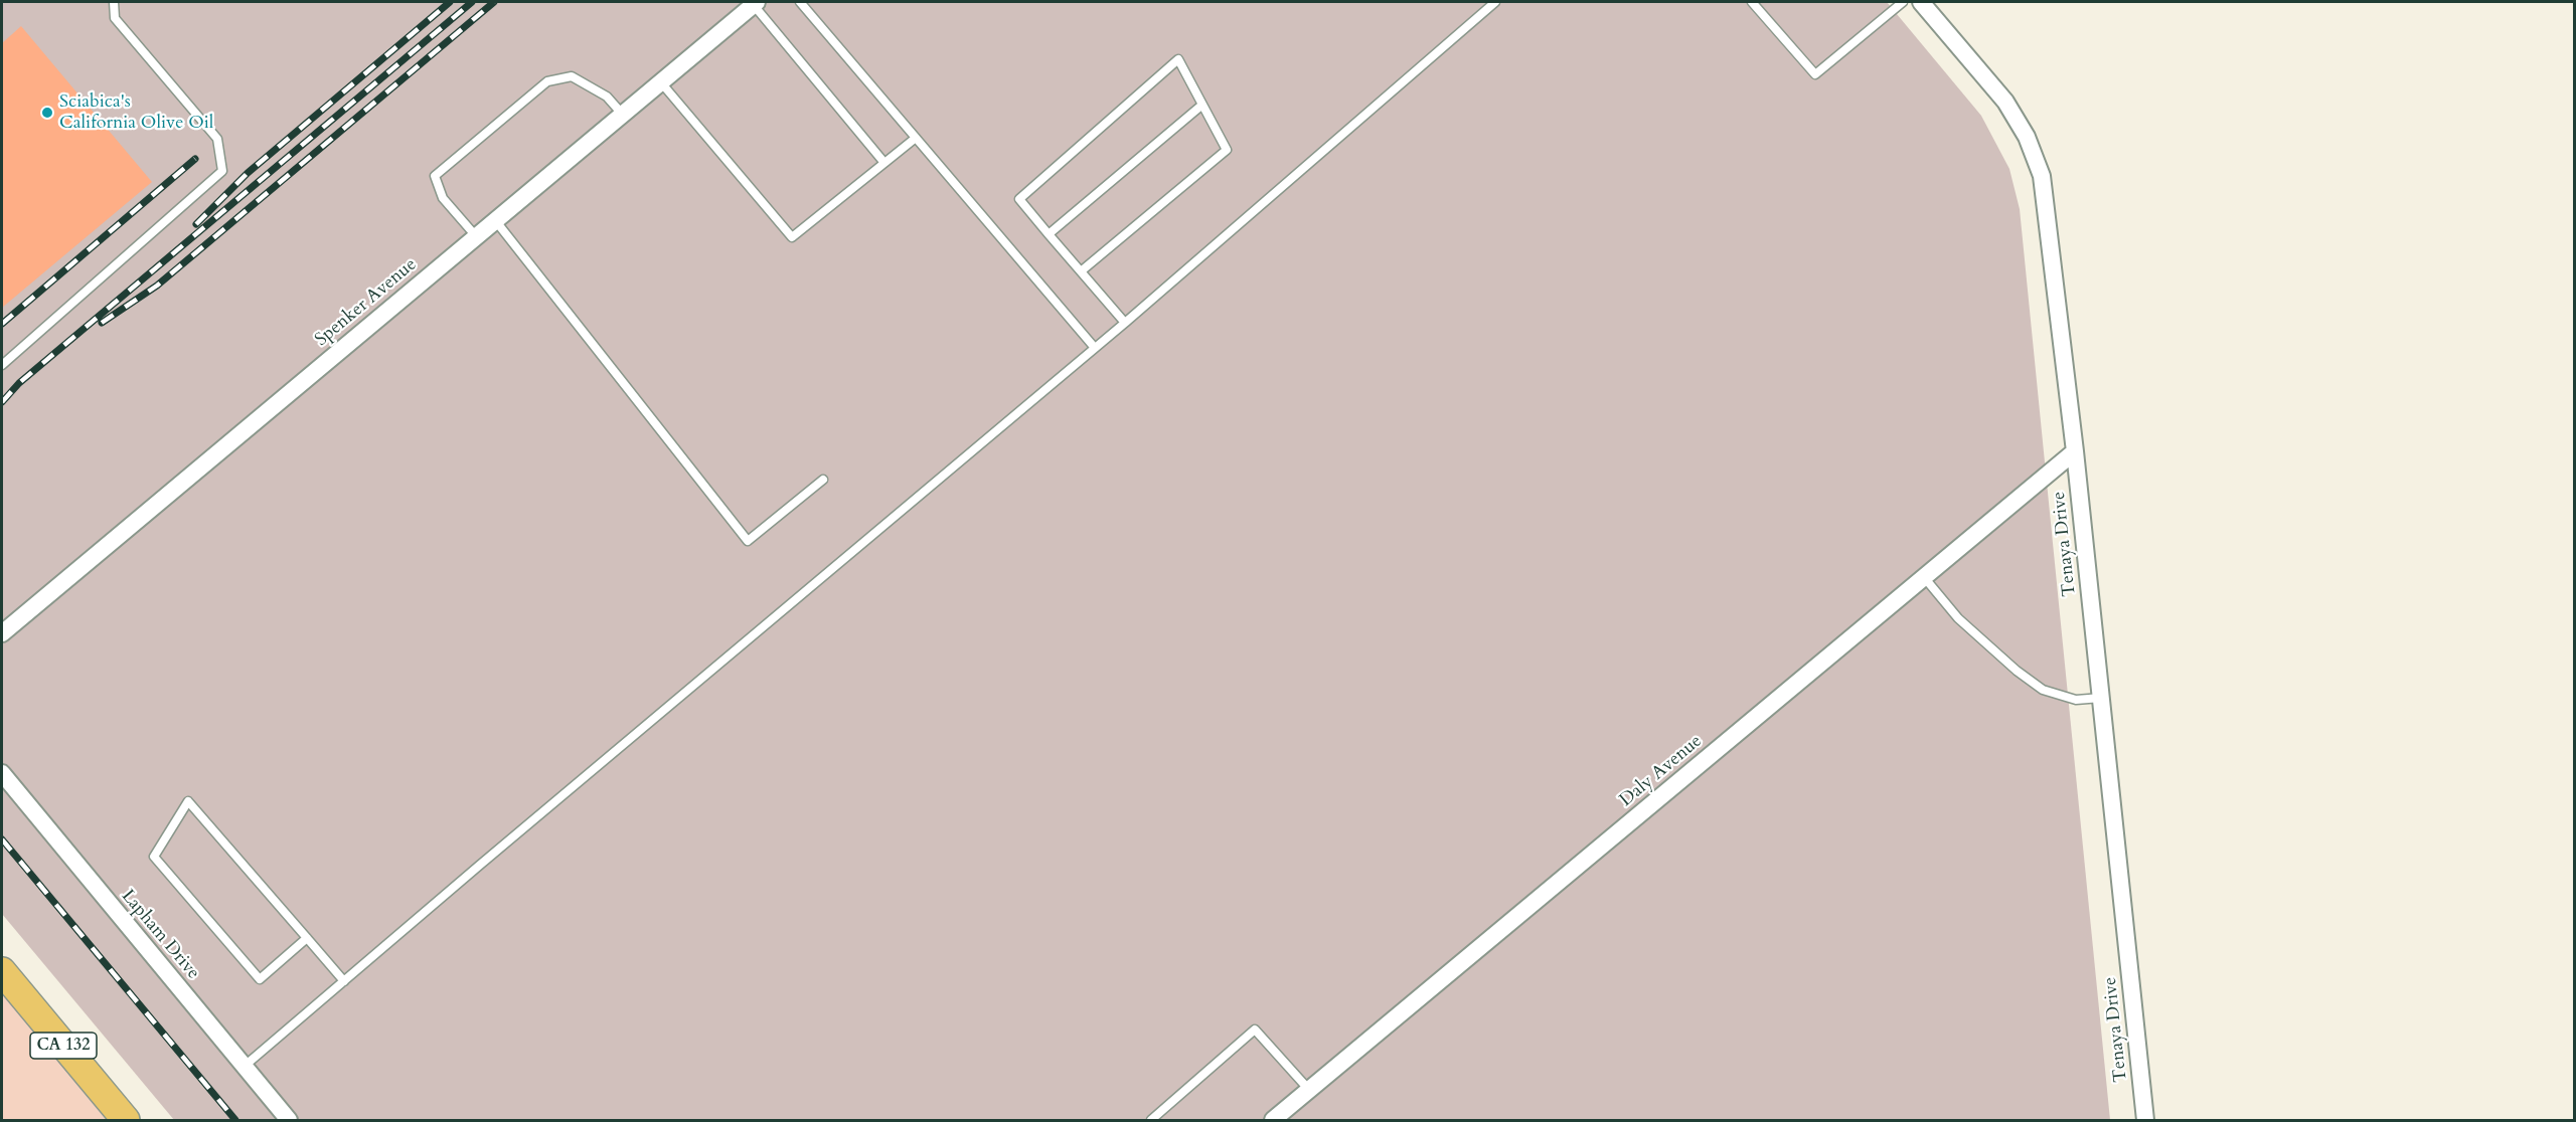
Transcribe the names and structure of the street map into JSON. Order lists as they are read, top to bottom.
{
  "streets": {
    "main road": ["CA 132"],
    "street": [
      "Spenker Avenue",
      "Tenaya Drive",
      "Daly Avenue",
      "Lapham Drive"
    ]
  },
  "crossings": [
    ["Tenaya Drive", "Daly Avenue"]
  ],
  "places": ["Sciabica's California Olive Oil"]
}
